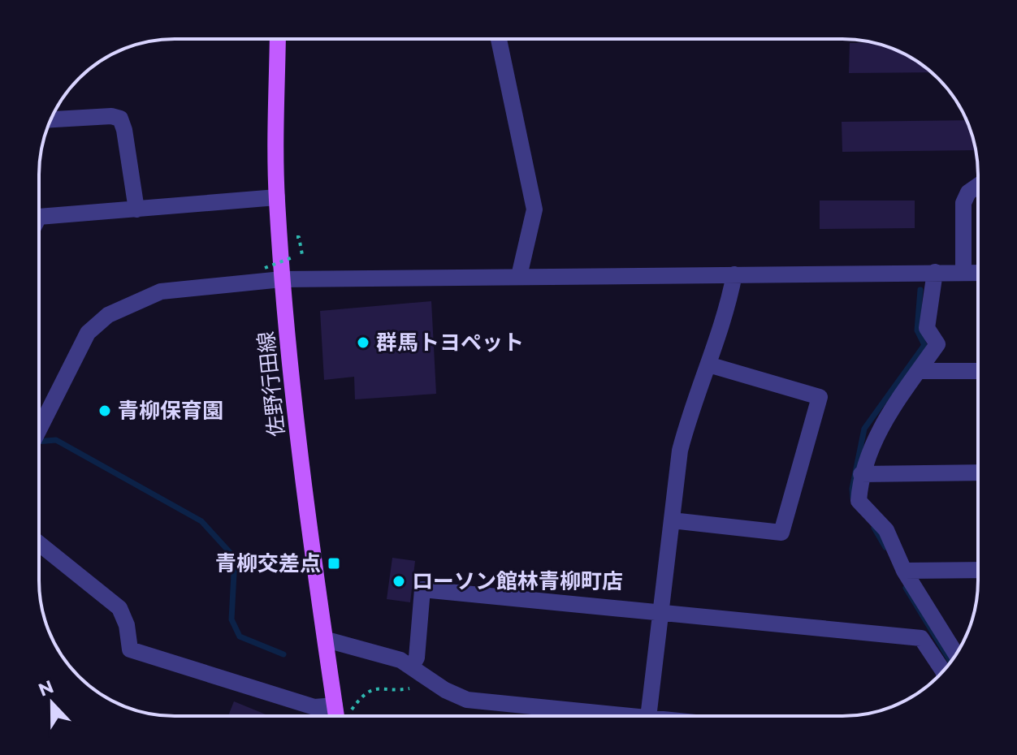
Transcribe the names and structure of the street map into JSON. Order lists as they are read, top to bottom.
{
  "streets": {
    "main road": ["佐野行田線"]
  },
  "places": {
    "other": ["群馬トヨペット", "青柳保育園", "ローソン館林青柳町店"],
    "transit": ["青柳交差点"]
  },
  "north": "top"
}
